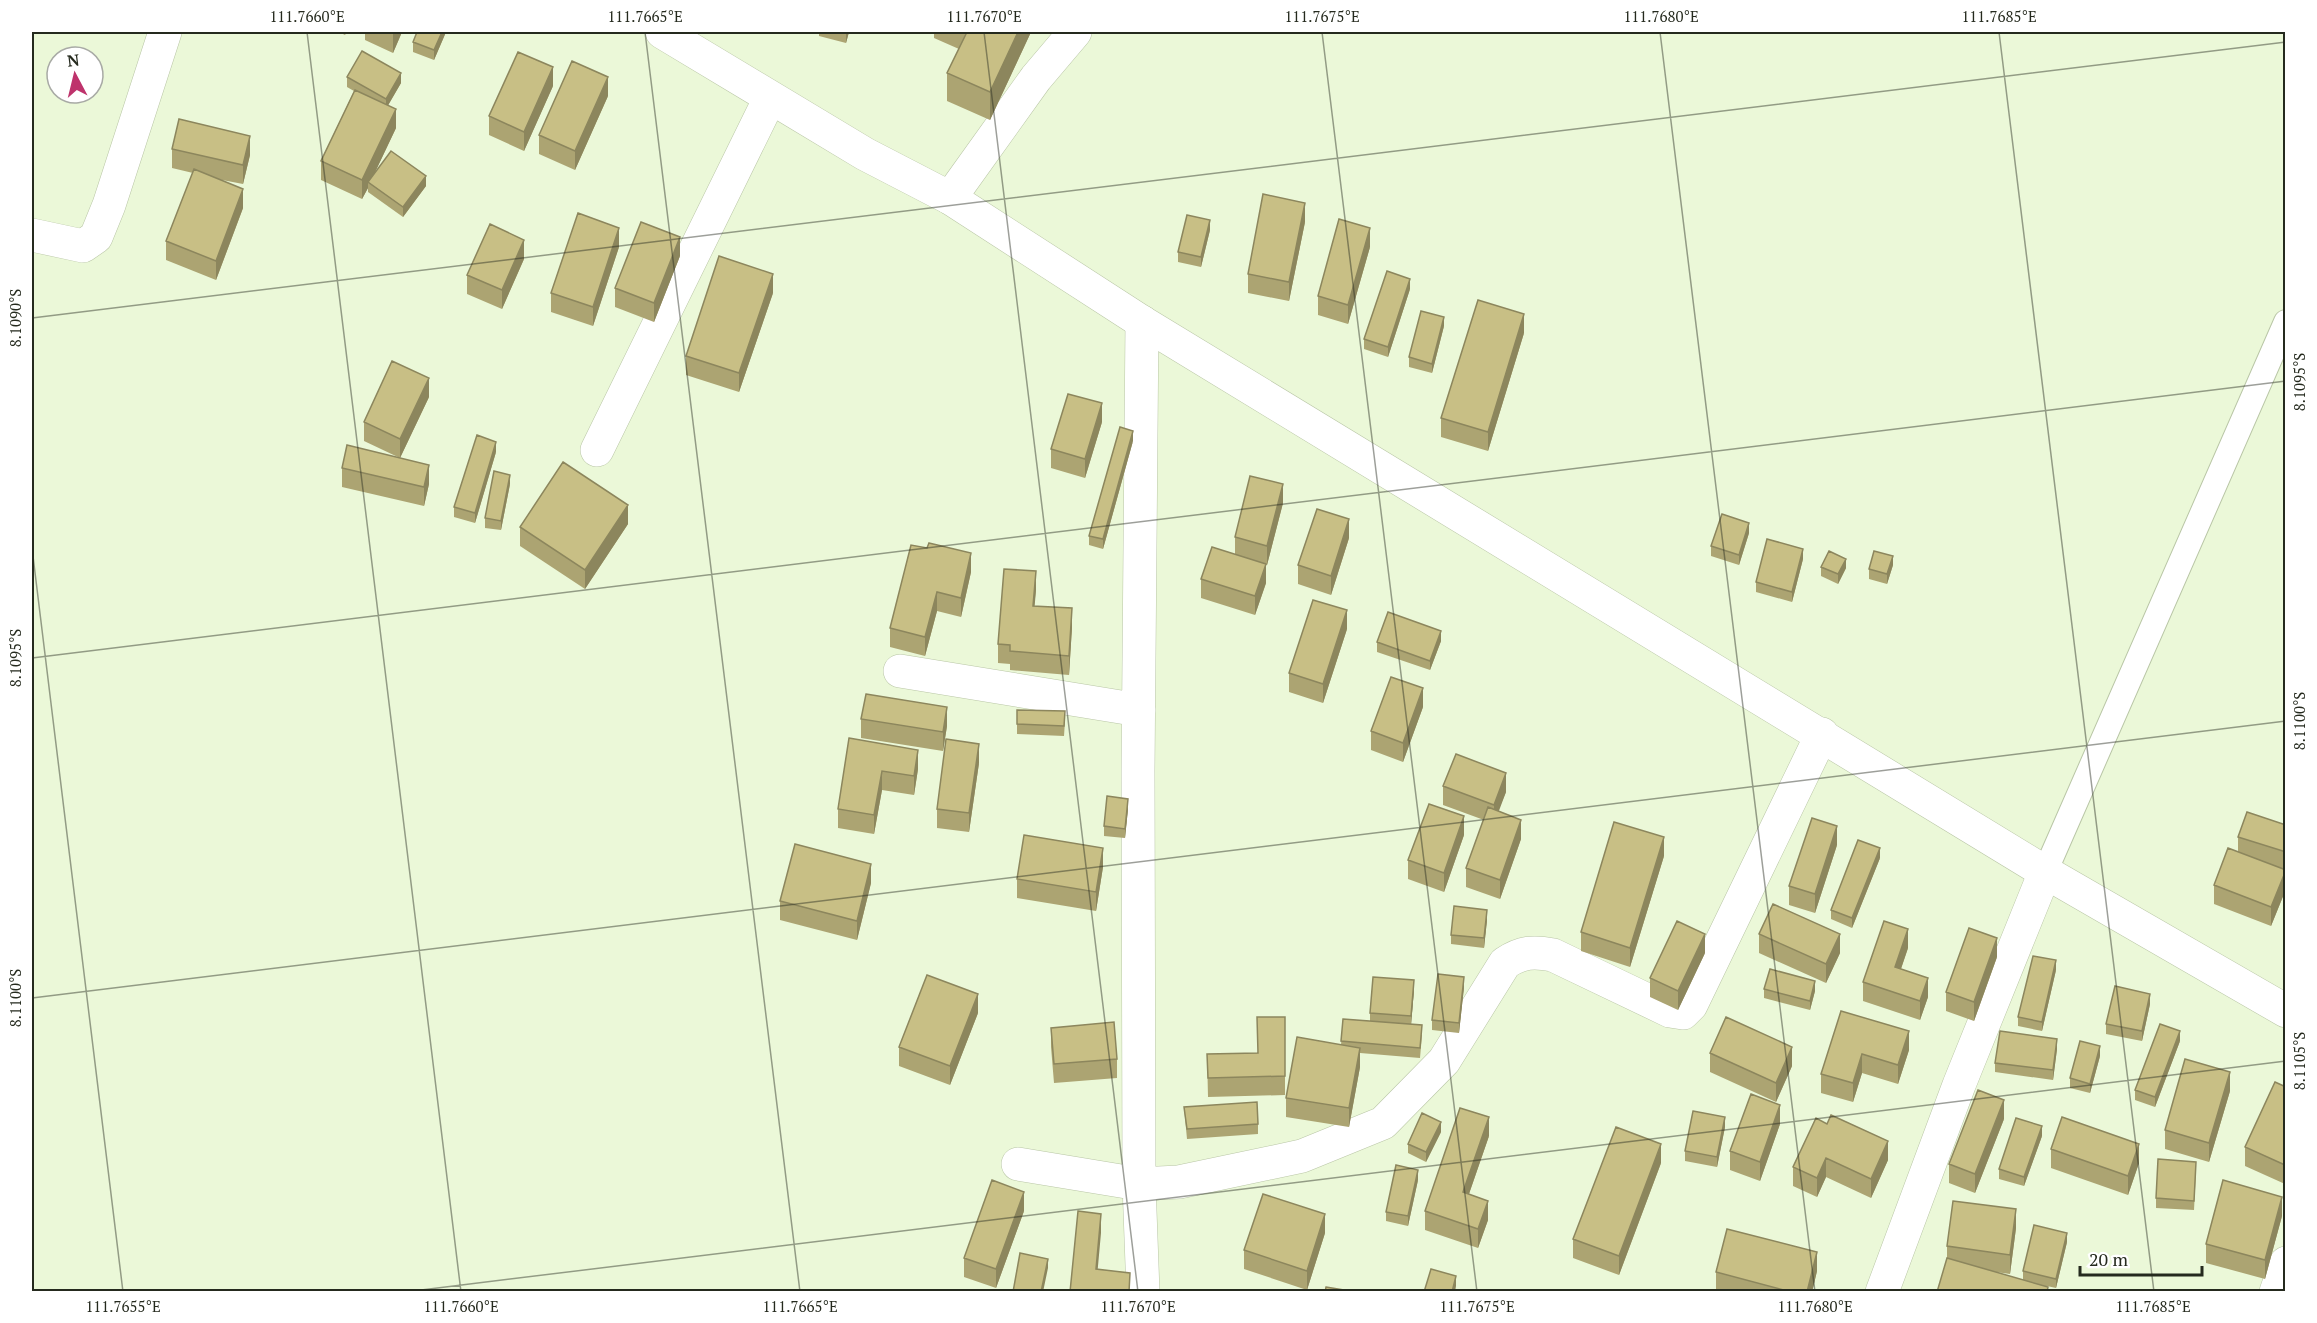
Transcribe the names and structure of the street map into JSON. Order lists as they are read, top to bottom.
{
  "scale_bar": "20 m",
  "north": "top",
  "coordinates": [
    "111.7660°E",
    "111.7665°E",
    "111.7670°E",
    "111.7675°E",
    "111.7680°E",
    "111.7685°E",
    "8.1090°S",
    "8.1095°S",
    "8.1100°S",
    "8.1105°S",
    "111.7655°E"
  ]
}
